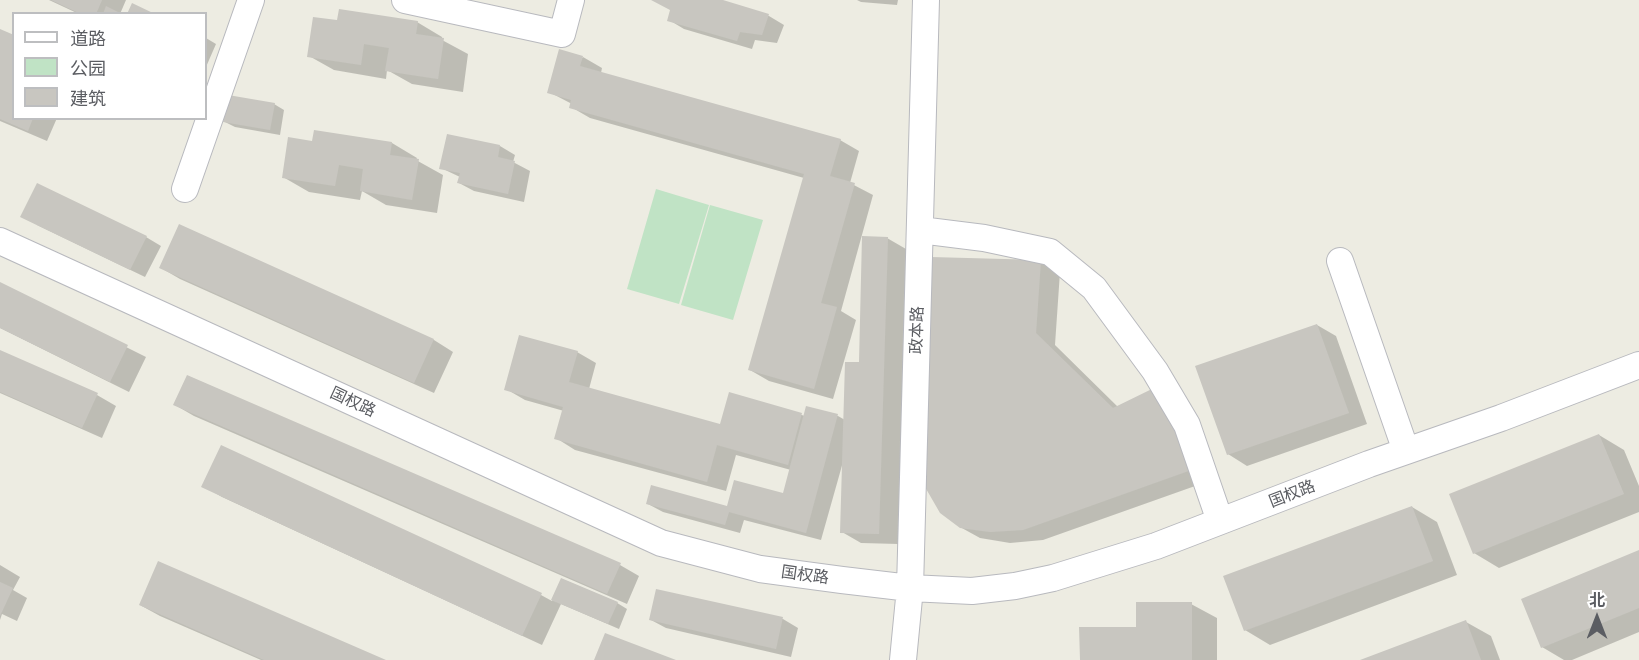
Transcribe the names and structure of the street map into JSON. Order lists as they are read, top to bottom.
{
  "streets": {
    "street": ["政本路", "国权路"]
  },
  "crossings": [
    ["政本路", "国权路"]
  ],
  "legend": ["道路", "公园", "建筑"],
  "north": "top"
}
